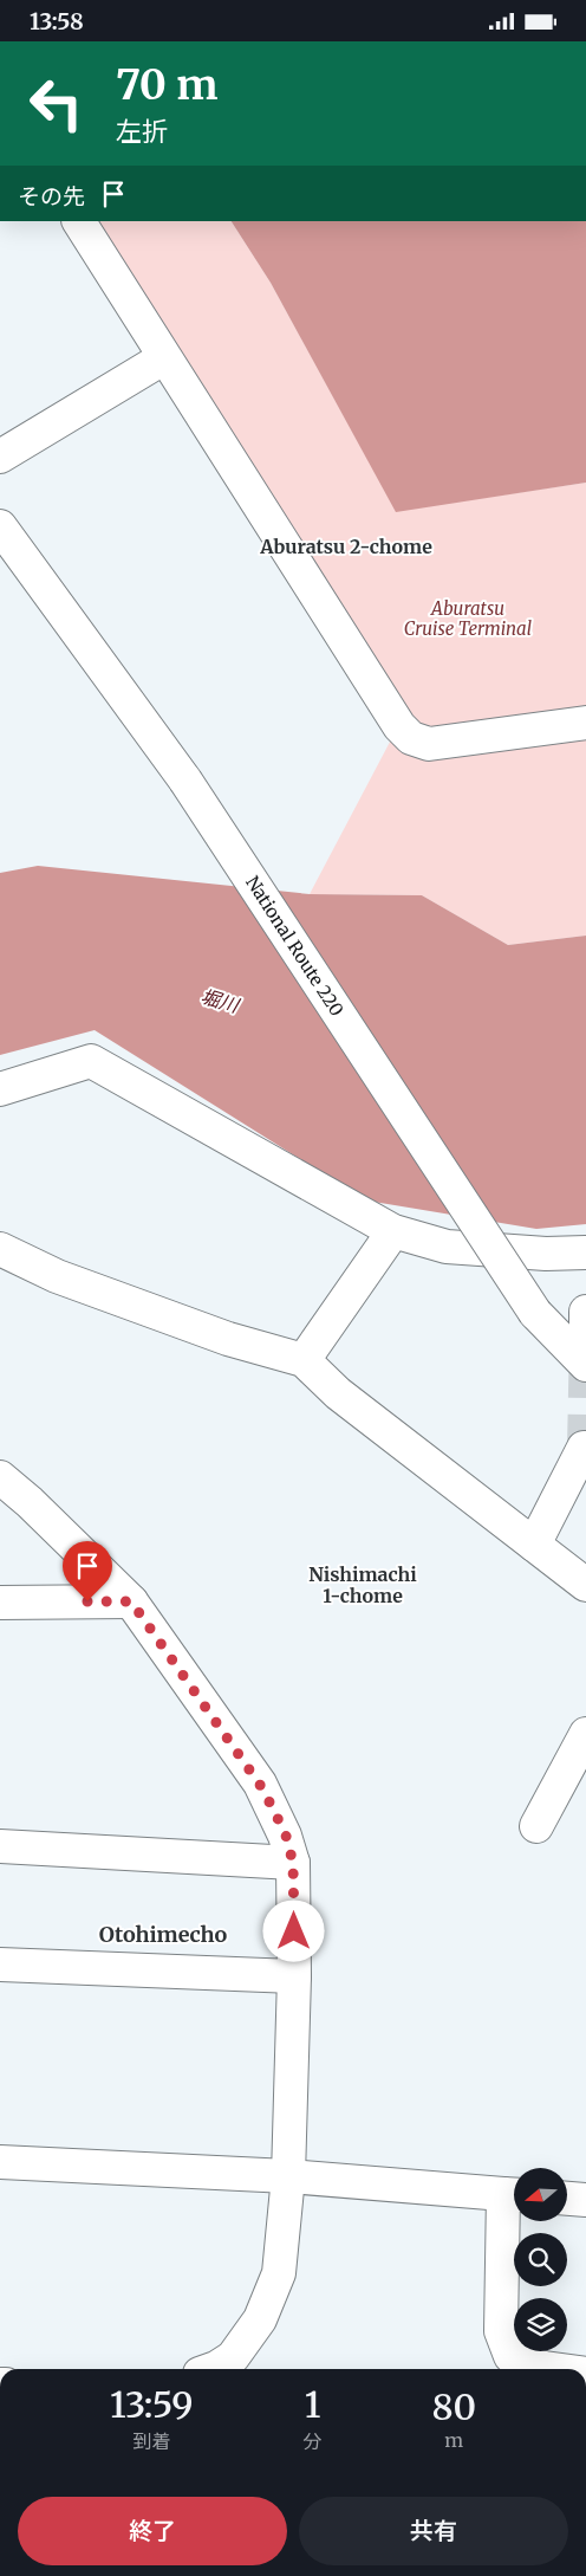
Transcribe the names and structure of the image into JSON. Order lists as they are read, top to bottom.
{
  "streets": {
    "main road": ["National Route 220"]
  },
  "districts": ["Aburatsu 2-chome", "Nishimachi 1-chome", "Otohimecho"],
  "water": ["堀川"],
  "parks": ["Aburatsu Cruise Terminal"],
  "north": "left",
  "page": {
    "status": "13:58",
    "turn": ["70 m", "左折"],
    "then": "その先",
    "eta": [
      "13:59",
      "到着",
      "1",
      "分",
      "80",
      "m"
    ],
    "buttons": ["終了", "共有"]
  }
}
